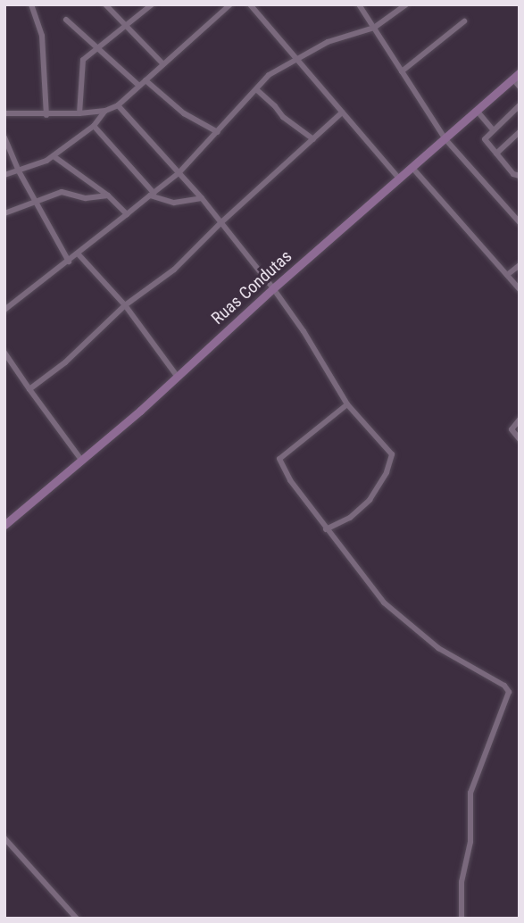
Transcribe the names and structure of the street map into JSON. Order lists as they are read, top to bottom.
{
  "streets": {
    "street": ["Ruas Condutas"]
  }
}
